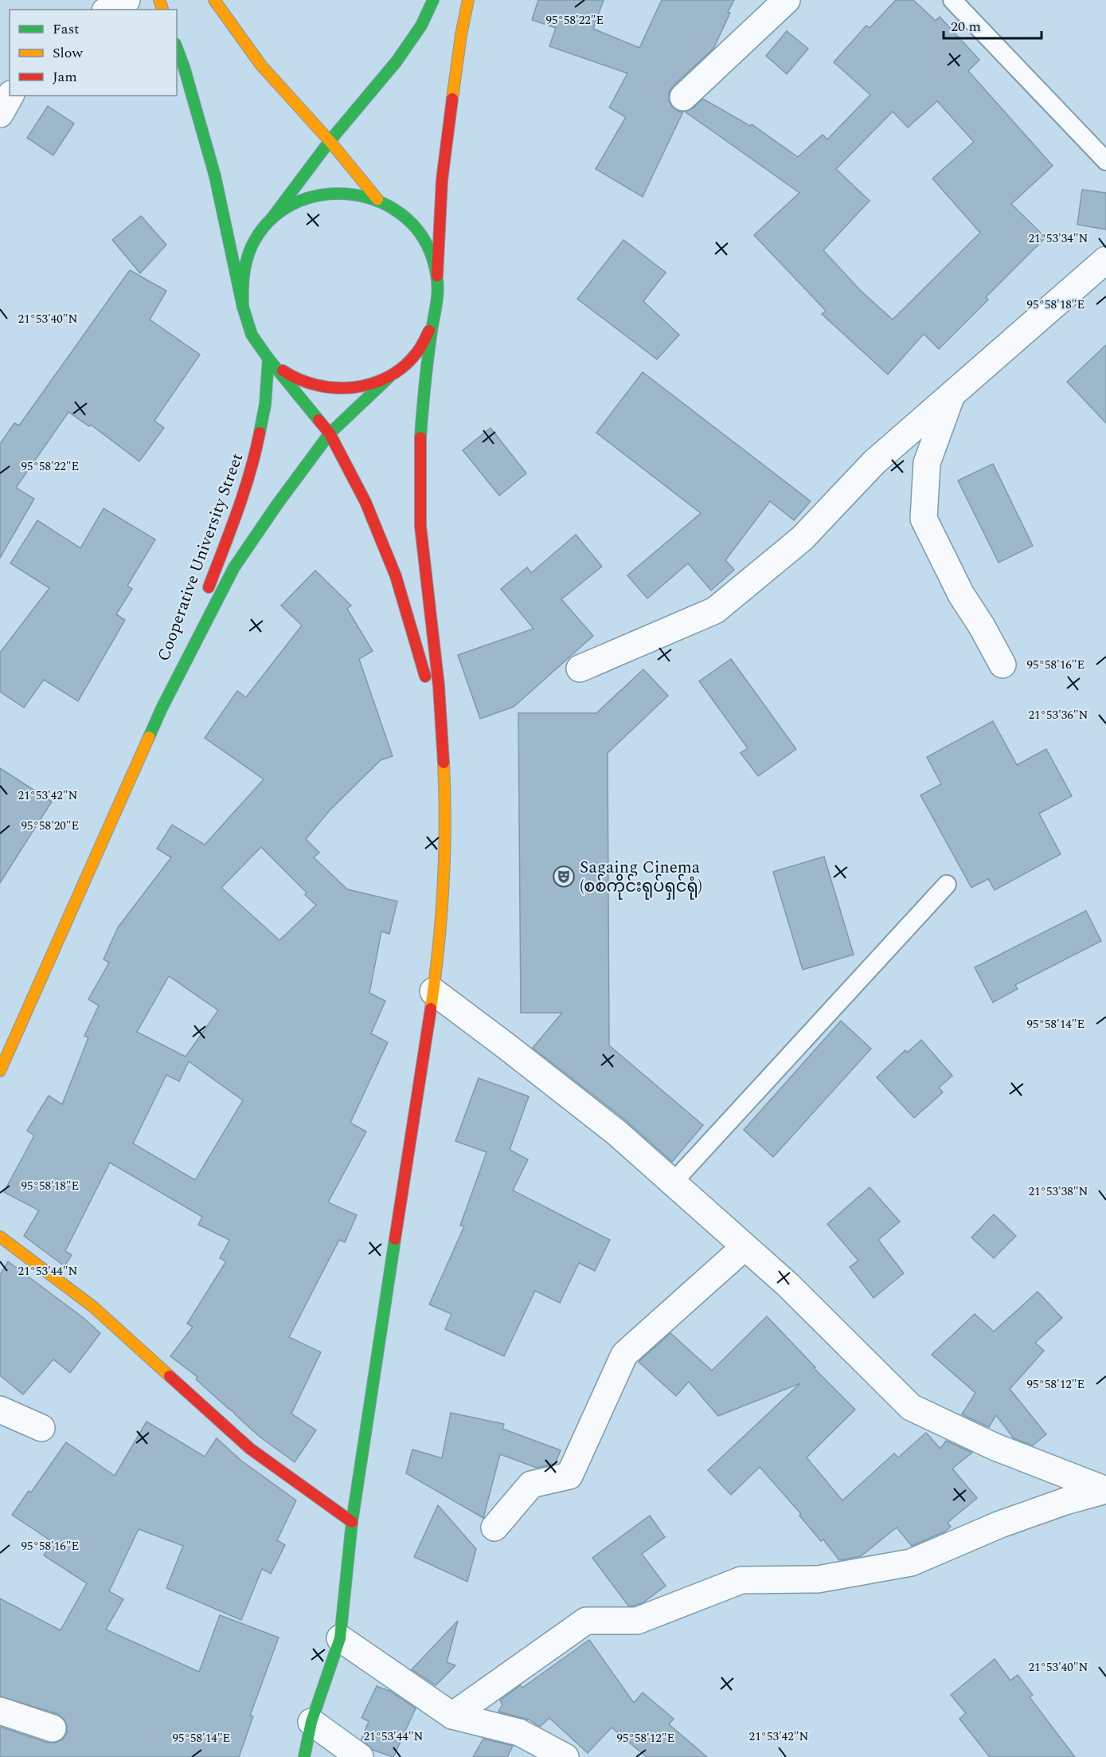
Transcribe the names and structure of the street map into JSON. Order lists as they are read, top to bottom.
{
  "streets": {
    "main road": ["Cooperative University Street"]
  },
  "places": {
    "theatre": ["Sagaing Cinema (စစ်ကိုင်းရုပ်ရှင်ရုံ)"]
  },
  "legend": ["Fast", "Slow", "Jam"],
  "scale_bar": "20 m",
  "coordinates": [
    "95°58'22\"E",
    "21°53'34\"N",
    "95°58'18\"E",
    "21°53'40\"N",
    "95°58'16\"E",
    "21°53'36\"N",
    "21°53'42\"N",
    "95°58'20\"E",
    "95°58'14\"E",
    "21°53'38\"N",
    "21°53'44\"N",
    "95°58'12\"E"
  ]
}
